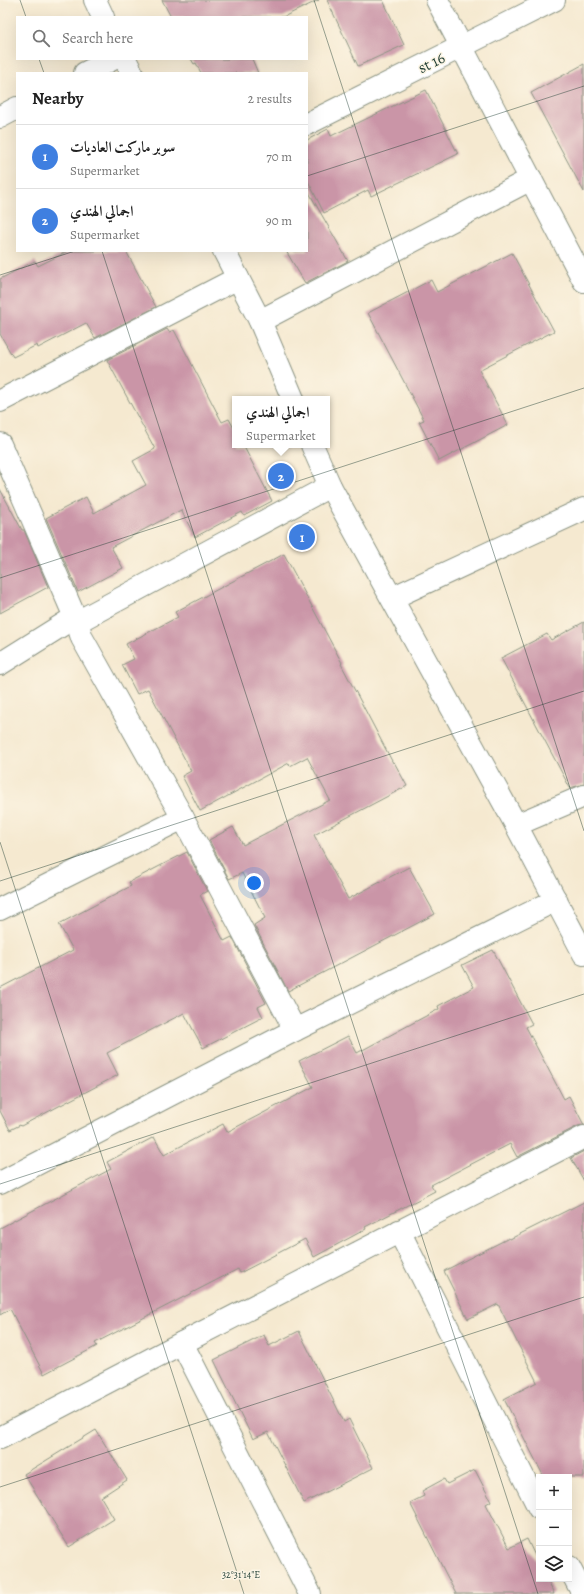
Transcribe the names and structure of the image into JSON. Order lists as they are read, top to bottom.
{
  "streets": {
    "street": ["st 16"]
  },
  "page": {
    "search": "Search here",
    "heading": ["Nearby", "2 results"],
    "list": [
      {
        "mark": "1",
        "name": "سوبر ماركت العاديات",
        "note": "Supermarket",
        "value": "70 m"
      },
      {
        "mark": "2",
        "name": "اجمالي الهندي",
        "note": "Supermarket",
        "value": "90 m"
      }
    ],
    "popup": ["اجمالي الهندي", "Supermarket"],
    "pins": ["2", "1"],
    "map_buttons": ["+", "−"]
  },
  "coordinates": ["32°31'14\"E"]
}
